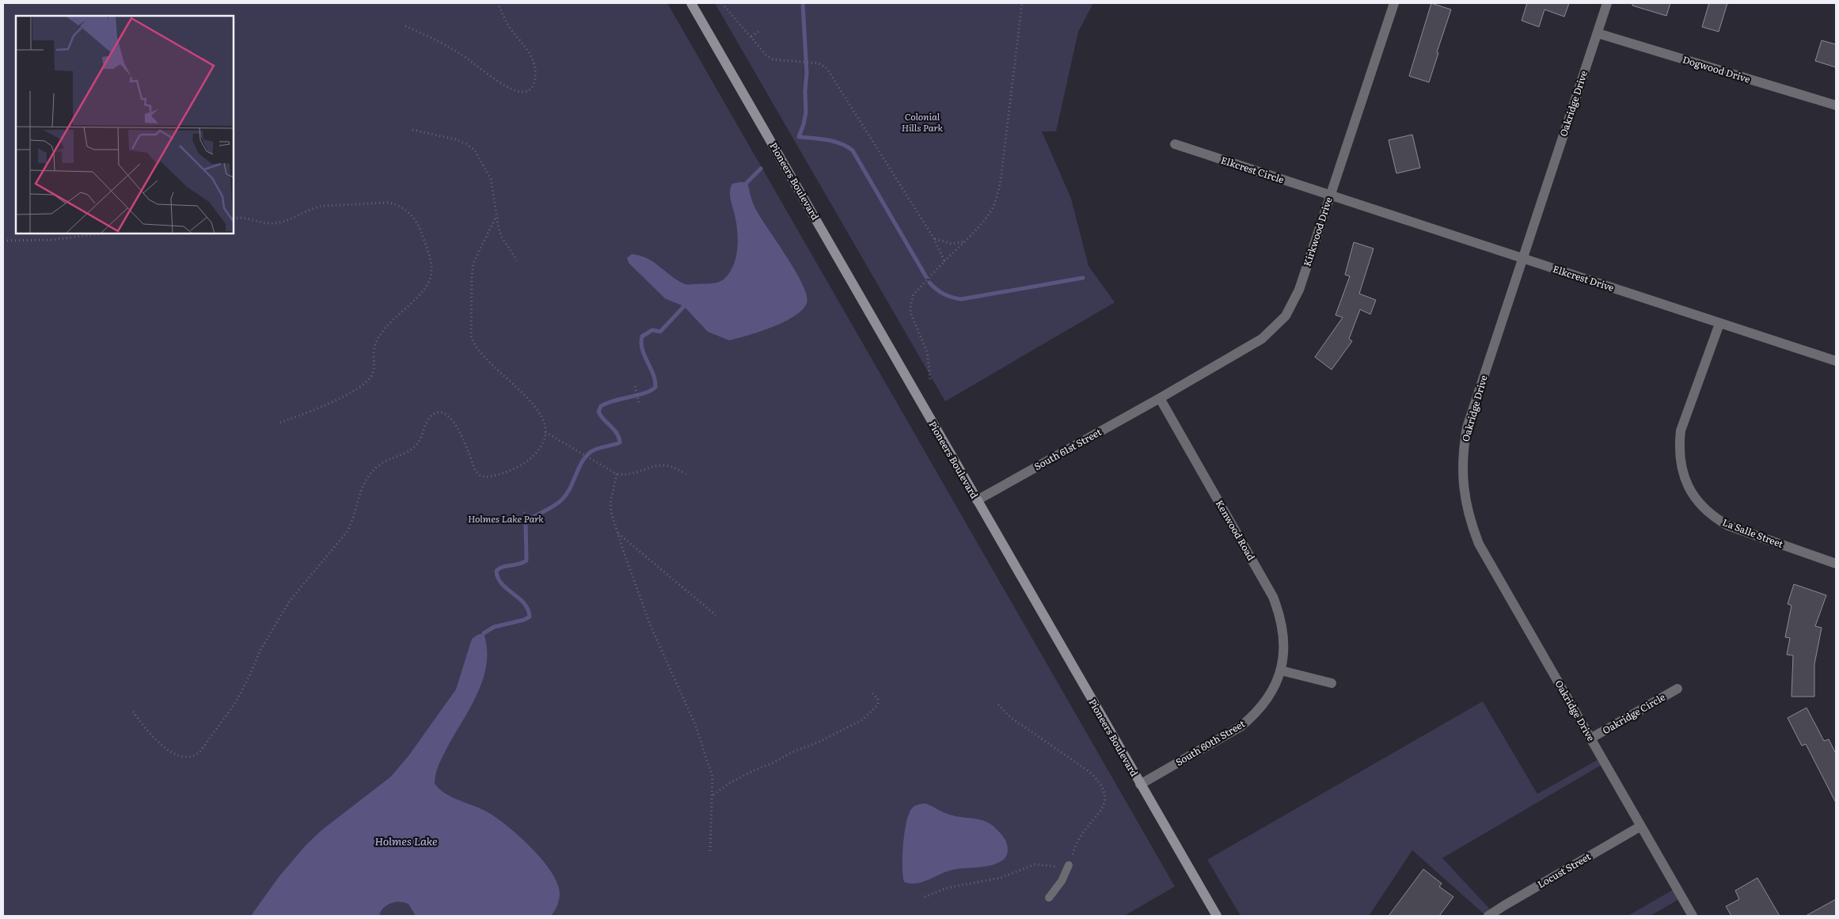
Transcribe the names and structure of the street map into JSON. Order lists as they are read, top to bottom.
{
  "streets": {
    "main road": ["Pioneers Boulevard"],
    "street": [
      "Dogwood Drive",
      "Oakridge Drive",
      "Elkcrest Circle",
      "Kirkwood Drive",
      "Elkcrest Drive",
      "South 61st Street",
      "Kenwood Road",
      "La Salle Street",
      "Oakridge Circle",
      "South 60th Street",
      "Locust Street"
    ]
  },
  "crossings": [
    ["Dogwood Drive", "Oakridge Drive"],
    ["Oakridge Drive", "Elkcrest Drive"],
    ["Oakridge Drive", "Oakridge Circle"],
    ["Oakridge Drive", "Locust Street"],
    ["Elkcrest Circle", "Kirkwood Drive"],
    ["Elkcrest Circle", "Elkcrest Drive"],
    ["Pioneers Boulevard", "South 61st Street"],
    ["Pioneers Boulevard", "South 60th Street"],
    ["Kirkwood Drive", "Elkcrest Drive"],
    ["Kirkwood Drive", "South 61st Street"],
    ["Kirkwood Drive", "Kenwood Road"],
    ["Elkcrest Drive", "La Salle Street"],
    ["South 61st Street", "Kenwood Road"],
    ["Kenwood Road", "South 60th Street"]
  ],
  "water": ["Holmes Lake"],
  "parks": ["Colonial Hills Park", "Holmes Lake Park"]
}
